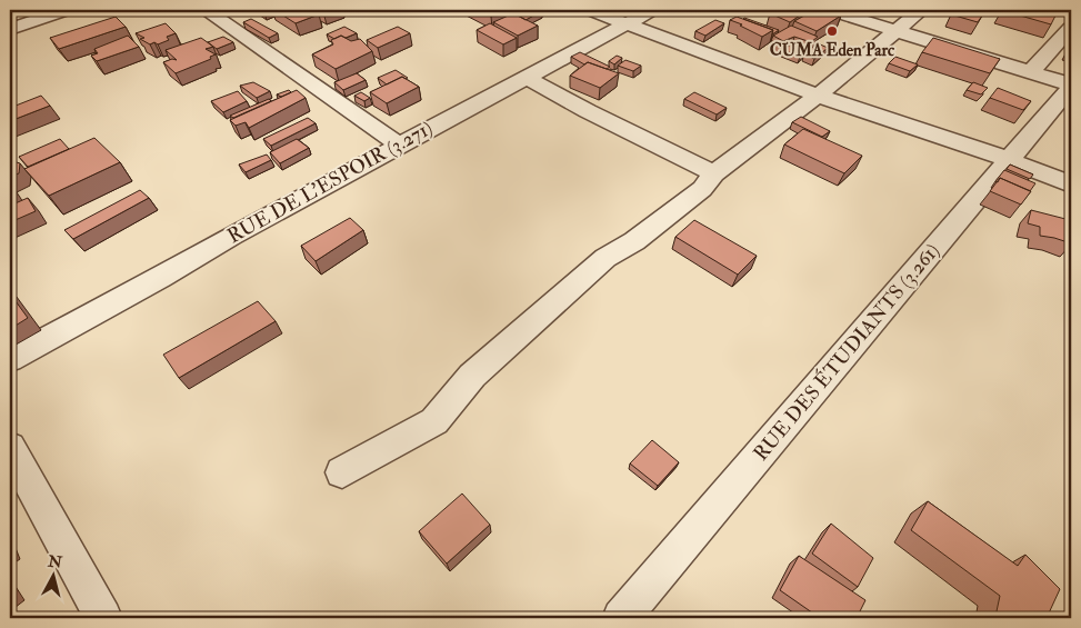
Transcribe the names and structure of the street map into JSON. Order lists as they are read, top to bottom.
{
  "streets": {
    "street": ["RUE DE L'ESPOIR (3.271)", "RUE DES ÉTUDIANTS (3.261)"]
  },
  "places": ["CUMA Eden Parc"],
  "north": "top"
}
